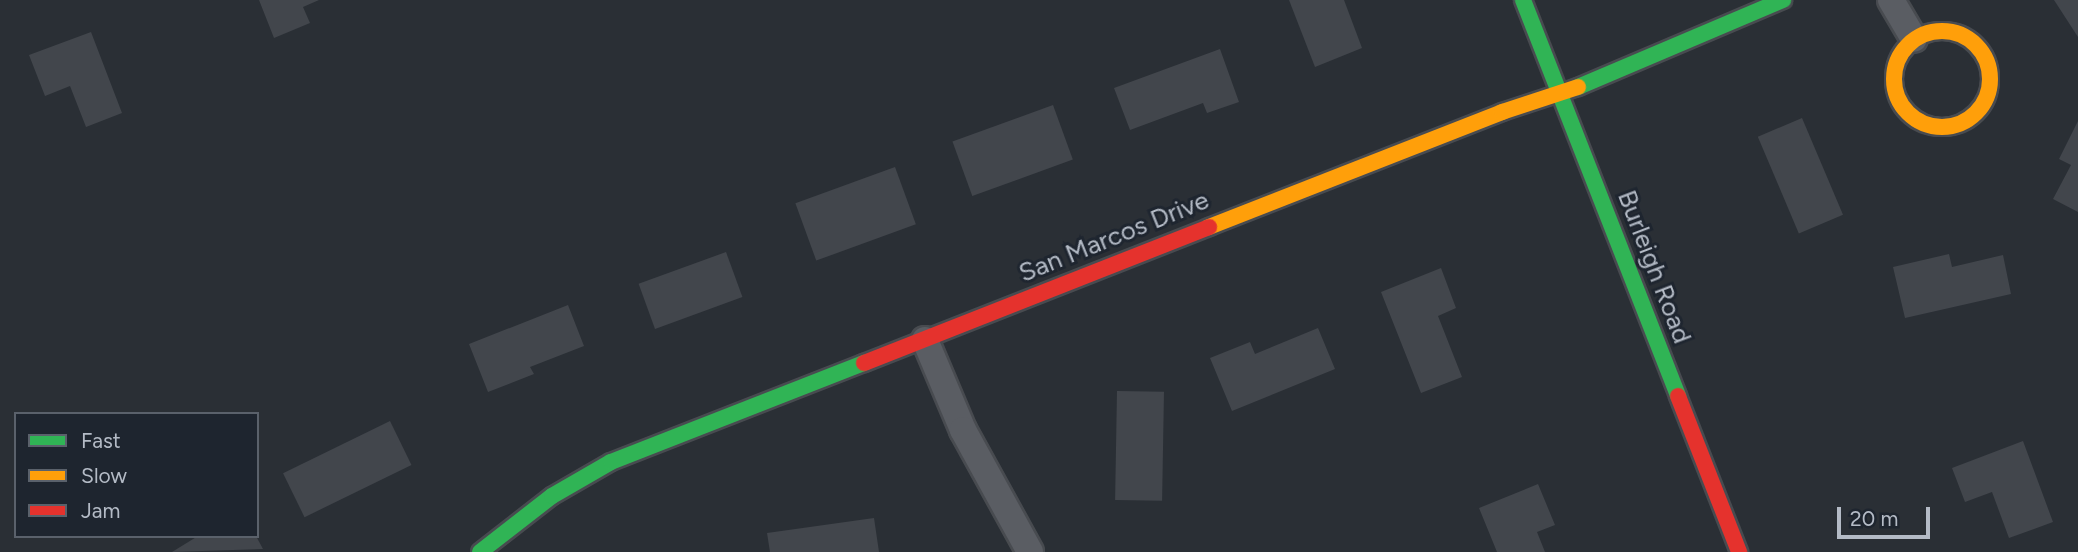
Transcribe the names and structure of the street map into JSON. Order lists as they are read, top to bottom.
{
  "streets": {
    "street": ["San Marcos Drive", "Burleigh Road"]
  },
  "crossings": [
    ["San Marcos Drive", "Burleigh Road"]
  ],
  "legend": ["Fast", "Slow", "Jam"],
  "scale_bar": "20 m"
}
